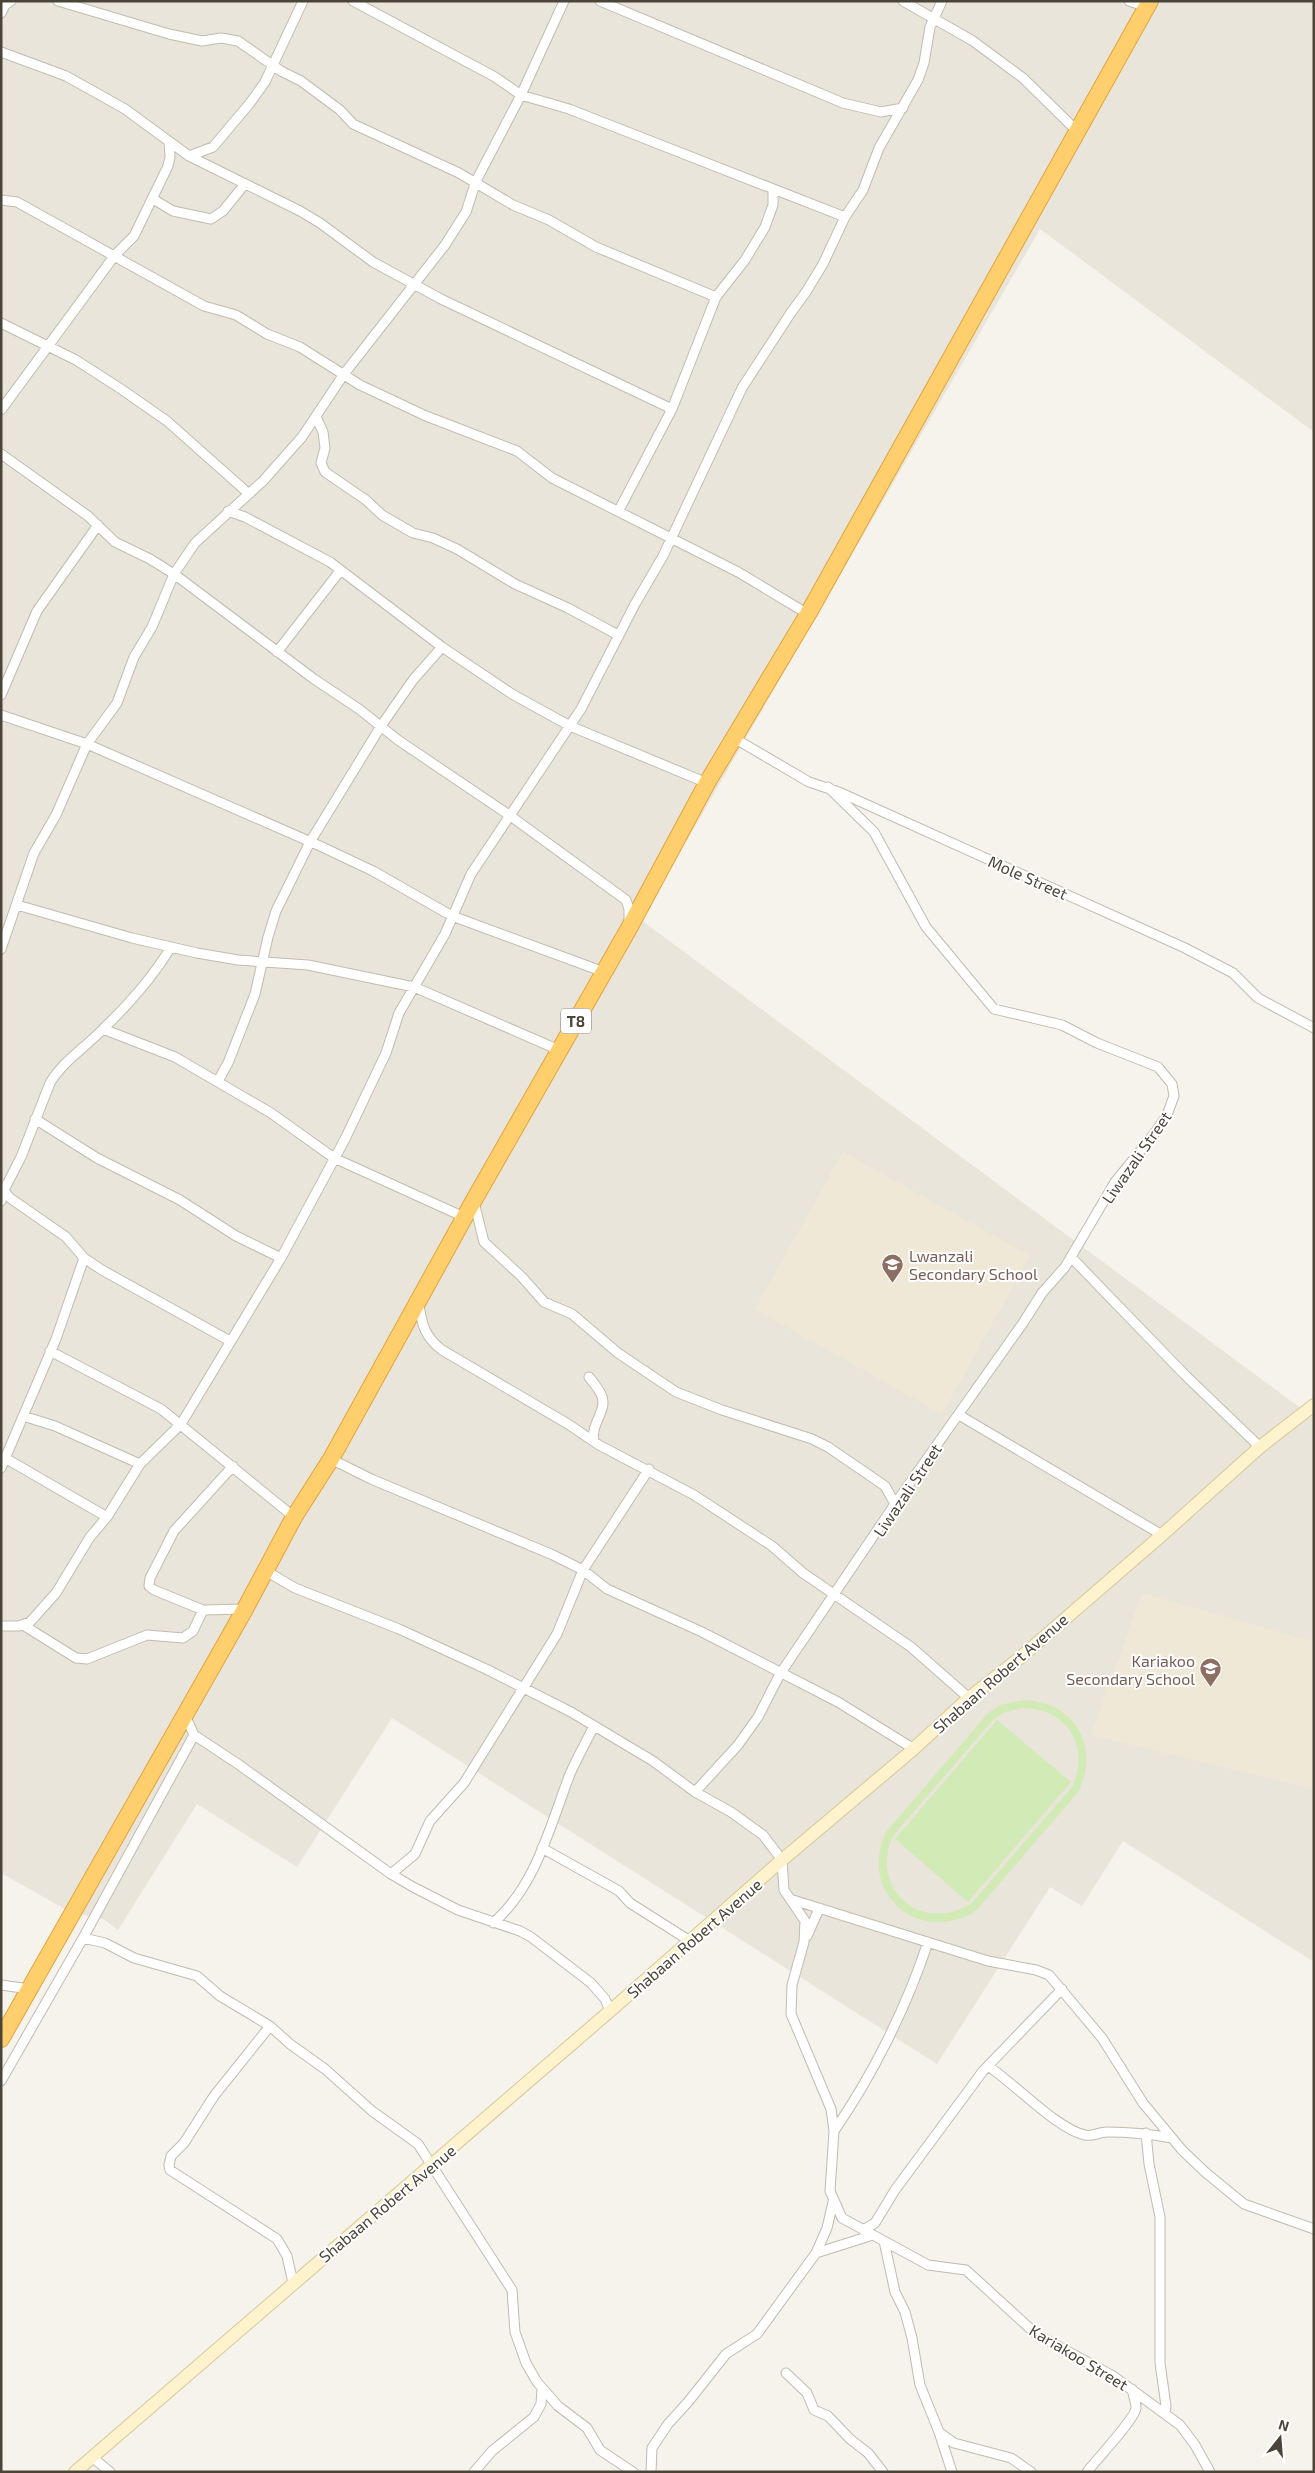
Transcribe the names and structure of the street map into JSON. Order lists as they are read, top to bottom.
{
  "streets": {
    "highway": ["T8"],
    "street": [
      "Mole Street",
      "Liwazali Street",
      "Shabaan Robert Avenue",
      "Kariakoo Street"
    ]
  },
  "crossings": [
    ["Mole Street", "T8"],
    ["Mole Street", "Liwazali Street"]
  ],
  "places": {
    "school or university": ["Lwanzali Secondary School", "Kariakoo Secondary School"]
  },
  "north": "top"
}
